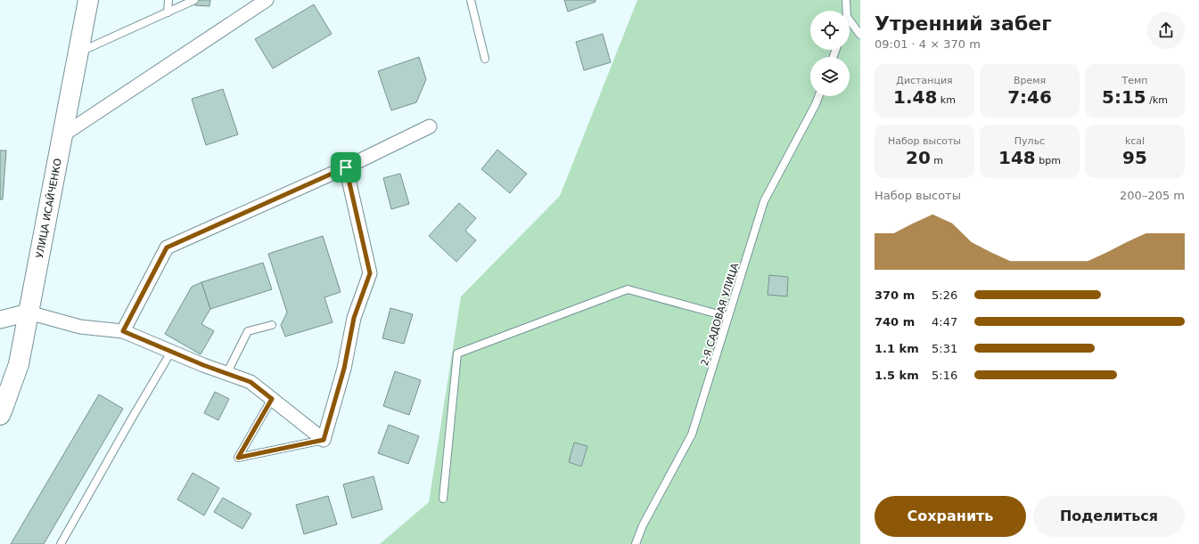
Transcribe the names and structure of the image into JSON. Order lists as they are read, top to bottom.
{
  "streets": {
    "main road": ["УЛИЦА ИСАЙЧЕНКО"],
    "lane": ["2-Я САДОВАЯ УЛИЦА"]
  },
  "page": {
    "heading": ["Утренний забег", "09:01 · 4 × 370 m"],
    "stats": [
      ["Дистанция", "1.48 km"],
      ["Время", "7:46"],
      ["Темп", "5:15 /km"],
      ["Набор высоты", "20 m"],
      ["Пульс", "148 bpm"],
      ["kcal", "95"]
    ],
    "chart": ["Набор высоты", "200–205 m"],
    "list": [
      {
        "name": "370 m",
        "note": "5:26"
      },
      {
        "name": "740 m",
        "note": "4:47"
      },
      {
        "name": "1.1 km",
        "note": "5:31"
      },
      {
        "name": "1.5 km",
        "note": "5:16"
      }
    ],
    "buttons": ["Сохранить", "Поделиться"]
  }
}
